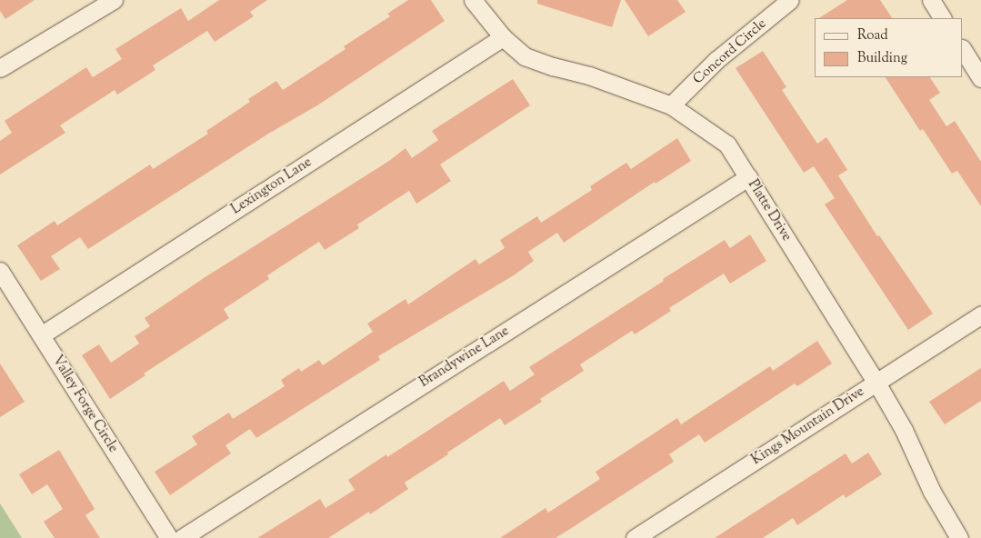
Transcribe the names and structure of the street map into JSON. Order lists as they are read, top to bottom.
{
  "streets": {
    "street": [
      "Concord Circle",
      "Lexington Lane",
      "Platte Drive",
      "Brandywine Lane",
      "Valley Forge Circle",
      "Kings Mountain Drive"
    ]
  },
  "crossings": [
    ["Concord Circle", "Platte Drive"],
    ["Lexington Lane", "Platte Drive"],
    ["Lexington Lane", "Valley Forge Circle"],
    ["Platte Drive", "Brandywine Lane"],
    ["Platte Drive", "Kings Mountain Drive"]
  ],
  "legend": ["Road", "Building"]
}
